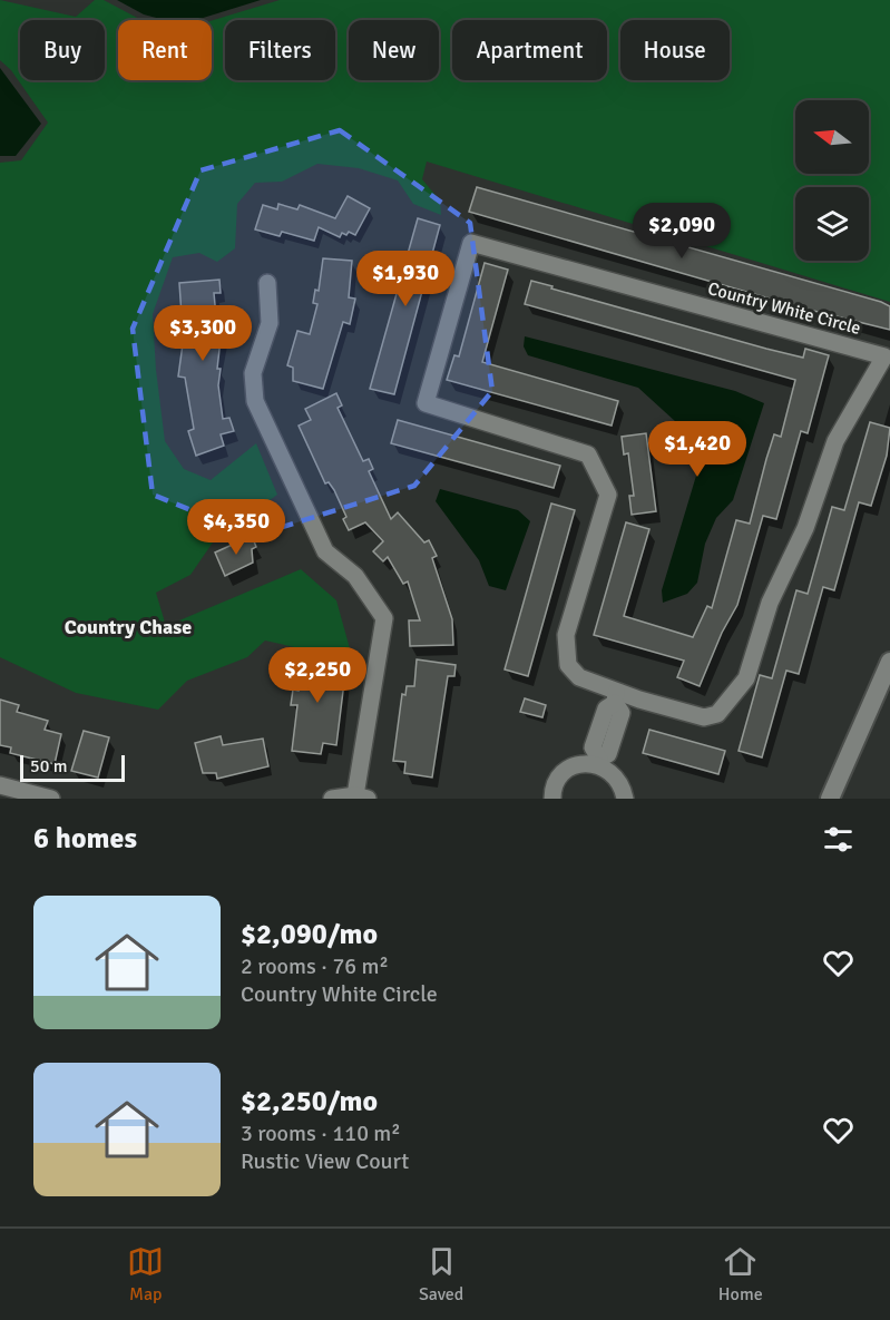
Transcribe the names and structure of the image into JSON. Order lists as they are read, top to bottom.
{
  "streets": {
    "street": ["Country White Circle"]
  },
  "districts": ["Country Chase"],
  "scale_bar": "50 m",
  "north": "left",
  "page": {
    "chip": [
      "Buy",
      "Rent",
      "Filters",
      "New",
      "Apartment",
      "House"
    ],
    "price": [
      "$2,090",
      "$1,930",
      "$3,300",
      "$1,420",
      "$4,350",
      "$2,250"
    ],
    "scale": "50 m",
    "heading": "6 homes",
    "list": [
      {
        "name": "$2,090/mo",
        "note": "2 rooms · 76 m² · Country White Circle"
      },
      {
        "name": "$2,250/mo",
        "note": "3 rooms · 110 m² · Rustic View Court"
      }
    ],
    "tabs": ["Map", "Saved", "Home"]
  }
}
